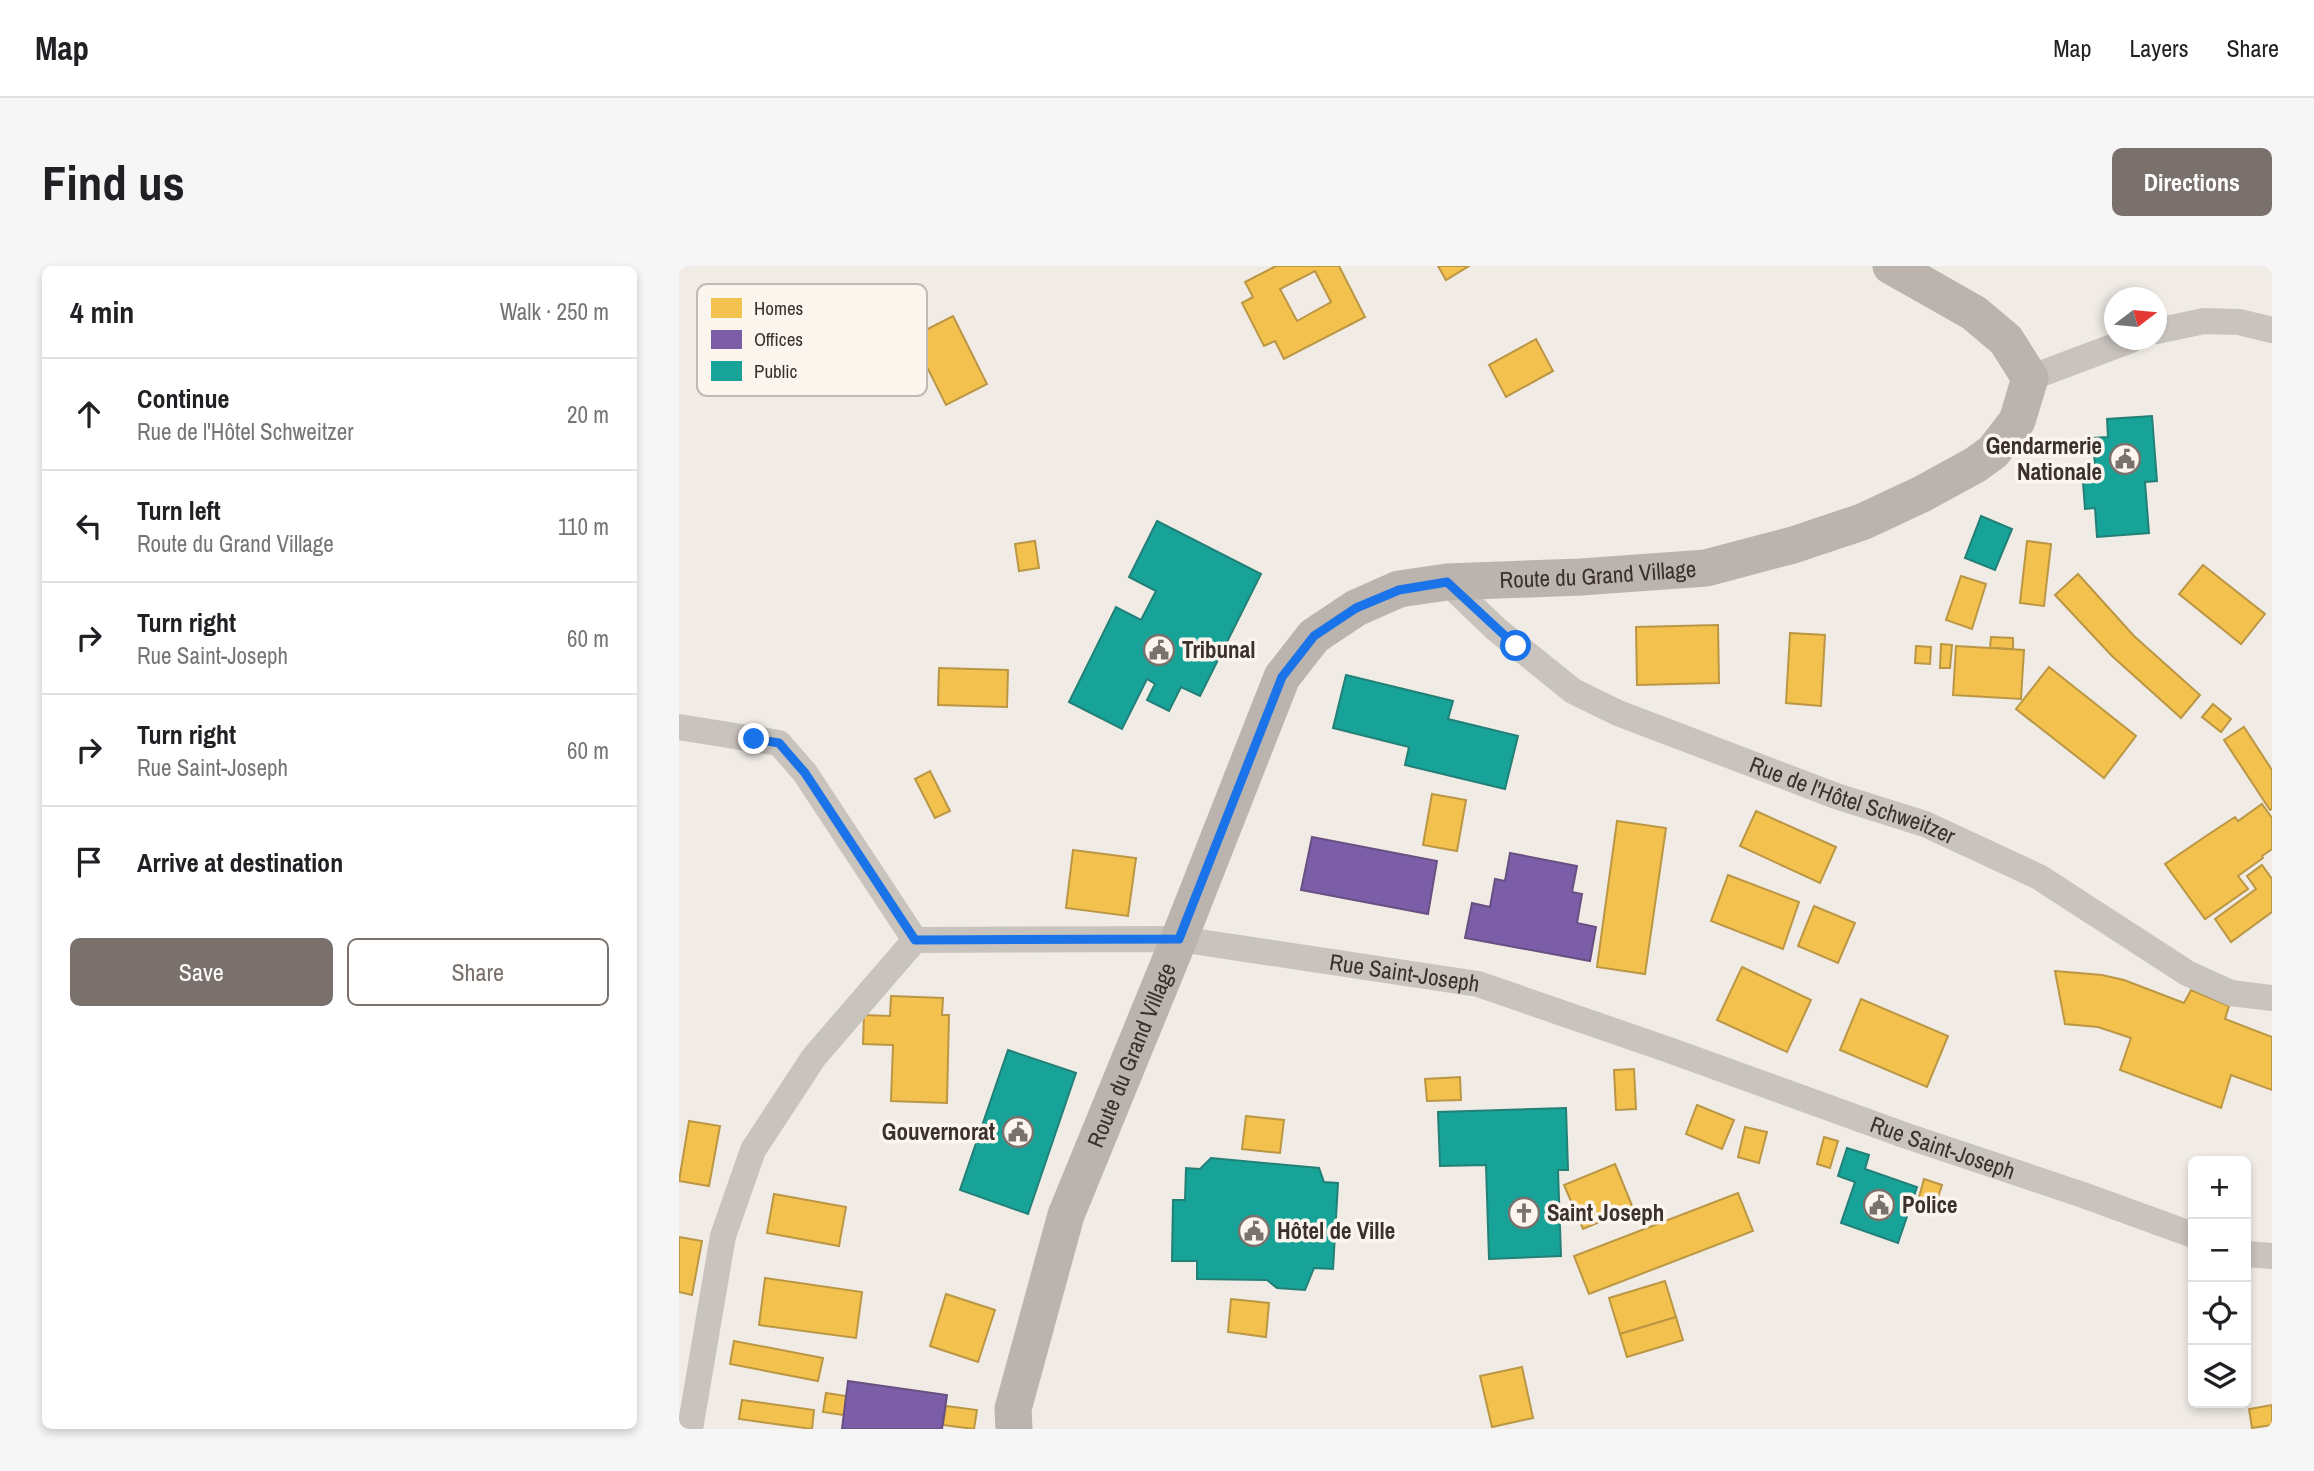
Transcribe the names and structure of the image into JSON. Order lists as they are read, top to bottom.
{
  "streets": {
    "street": ["Route du Grand Village", "Rue de l'Hôtel Schweitzer", "Rue Saint-Joseph"]
  },
  "crossings": [
    ["Route du Grand Village", "Rue de l'Hôtel Schweitzer"],
    ["Route du Grand Village", "Rue Saint-Joseph"]
  ],
  "places": {
    "public building": [
      "Gendarmerie Nationale",
      "Tribunal",
      "Gouvernorat",
      "Police",
      "Hôtel de Ville"
    ],
    "church": ["Saint Joseph"]
  },
  "legend": ["Homes", "Offices", "Public"],
  "north": "right",
  "page": {
    "header": "Map",
    "nav": ["Map", "Layers", "Share"],
    "buttons": [
      "Directions",
      ["Save", "Share"]
    ],
    "title": "Find us",
    "heading": ["4 min", "Walk · 250 m"],
    "list": [
      ["Continue", "Rue de l'Hôtel Schweitzer", "20 m"],
      ["Turn left", "Route du Grand Village", "110 m"],
      ["Turn right", "Rue Saint-Joseph", "60 m"],
      ["Turn right", "Rue Saint-Joseph", "60 m"],
      "Arrive at destination"
    ],
    "map_buttons": ["+", "−"]
  }
}
